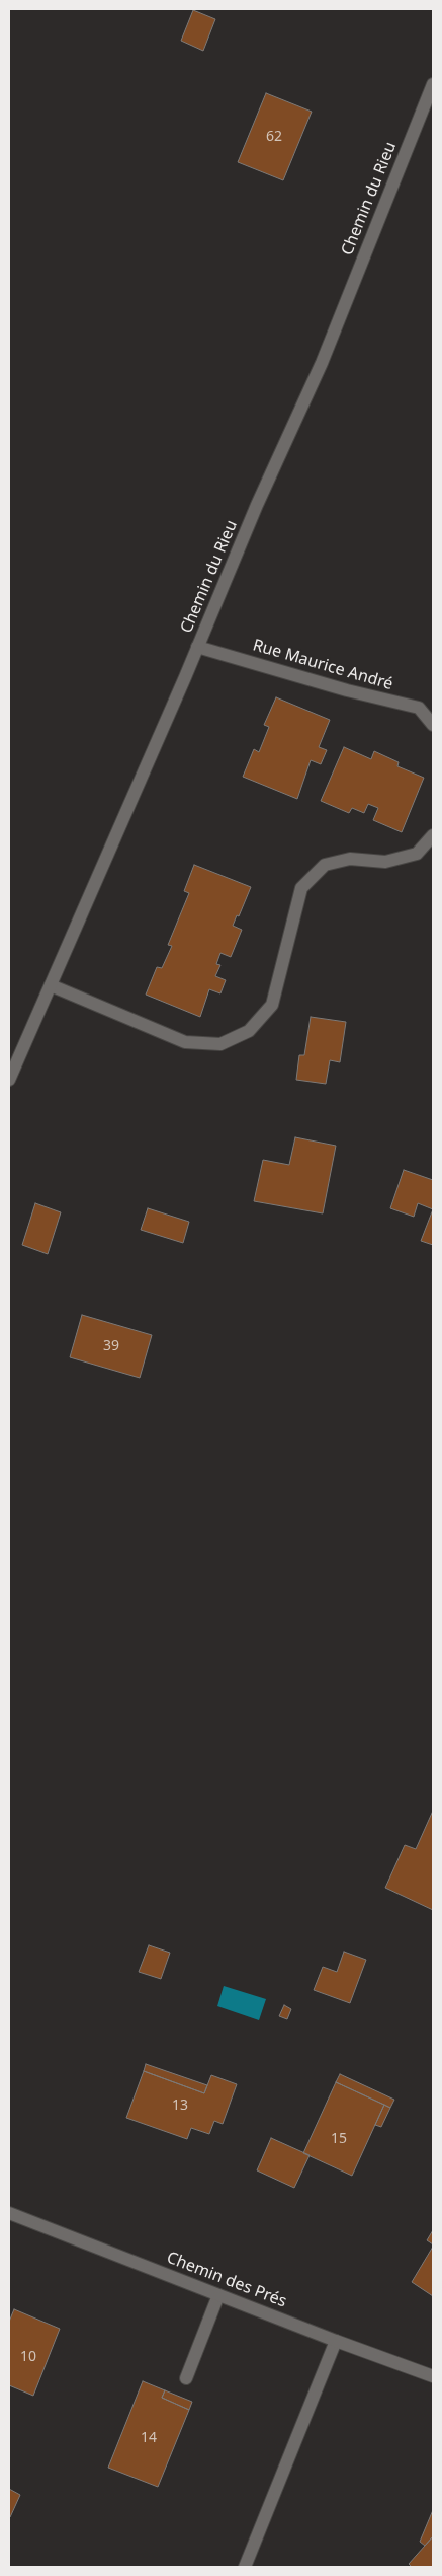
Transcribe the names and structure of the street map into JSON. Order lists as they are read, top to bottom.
{
  "streets": {
    "street": ["Chemin du Rieu", "Rue Maurice André", "Chemin des Prés"]
  },
  "crossings": [
    ["Chemin du Rieu", "Rue Maurice André"]
  ],
  "house_numbers": [
    "62",
    "39",
    "13",
    "15",
    "10",
    "14"
  ]
}
